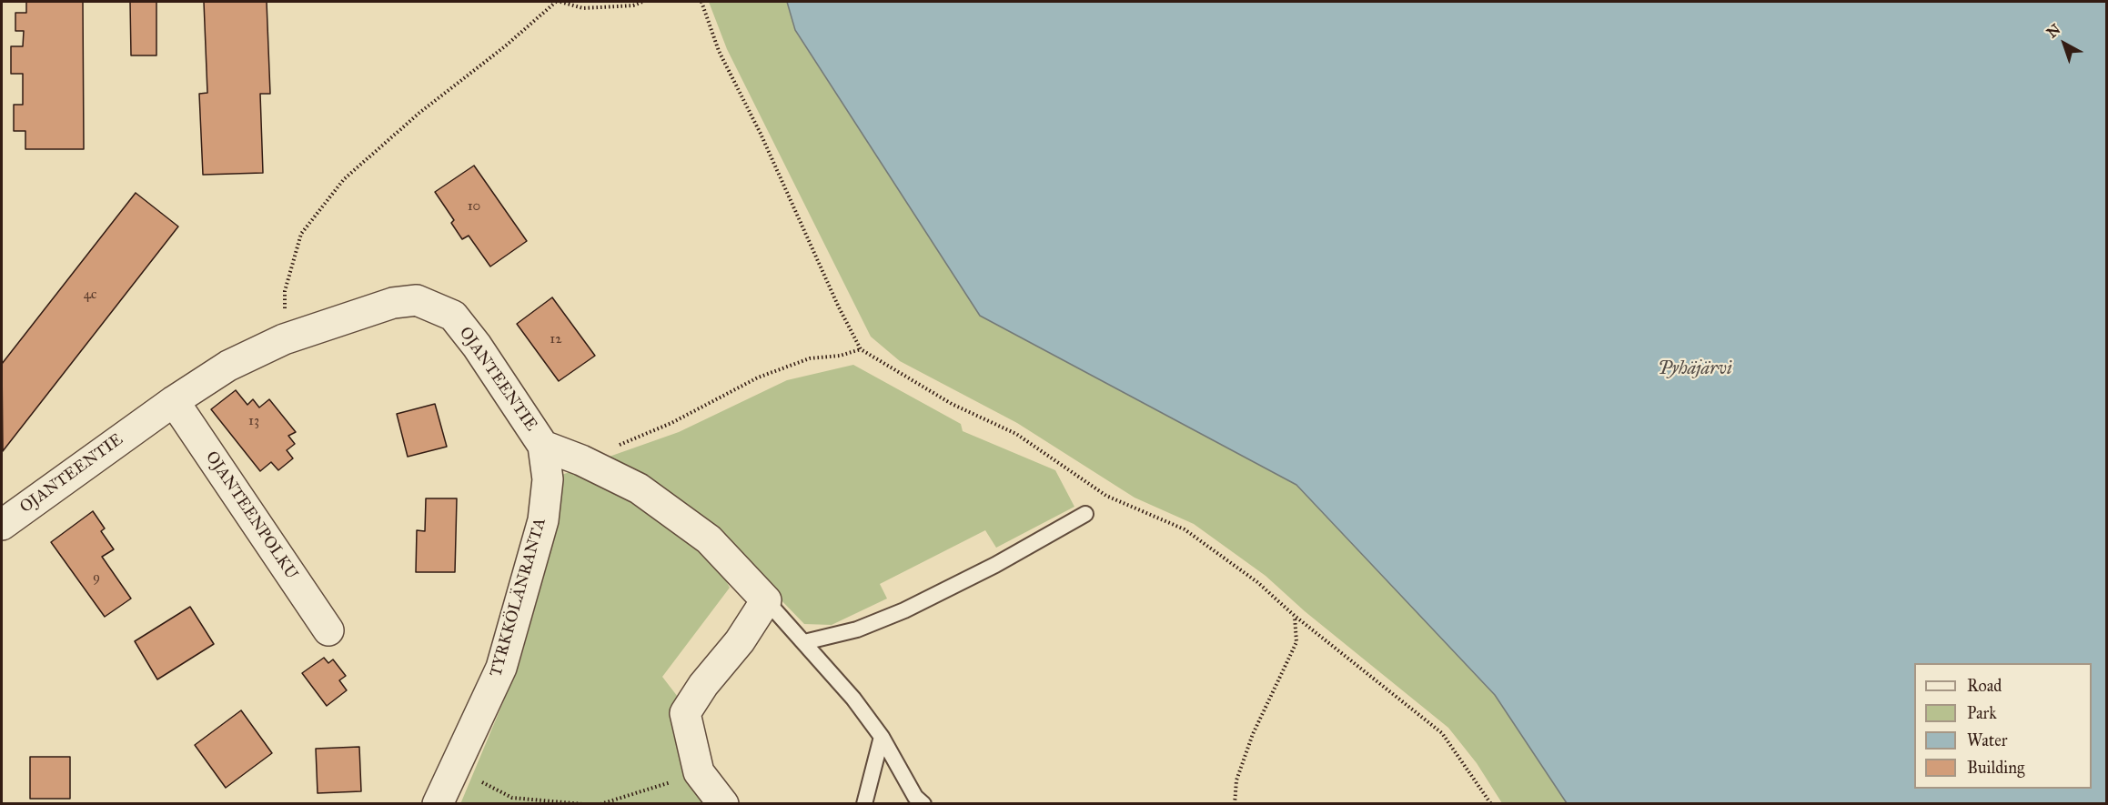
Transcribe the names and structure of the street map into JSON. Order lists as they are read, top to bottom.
{
  "streets": {
    "street": ["OJANTEENTIE", "OJANTEENPOLKU", "TYRKKÖLÄNRANTA"]
  },
  "crossings": [
    ["OJANTEENTIE", "OJANTEENPOLKU"],
    ["OJANTEENTIE", "TYRKKÖLÄNRANTA"]
  ],
  "water": ["Pyhäjärvi"],
  "house_numbers": [
    "10",
    "4c",
    "12",
    "13",
    "9"
  ],
  "legend": [
    "Road",
    "Park",
    "Water",
    "Building"
  ],
  "north": "top left"
}
